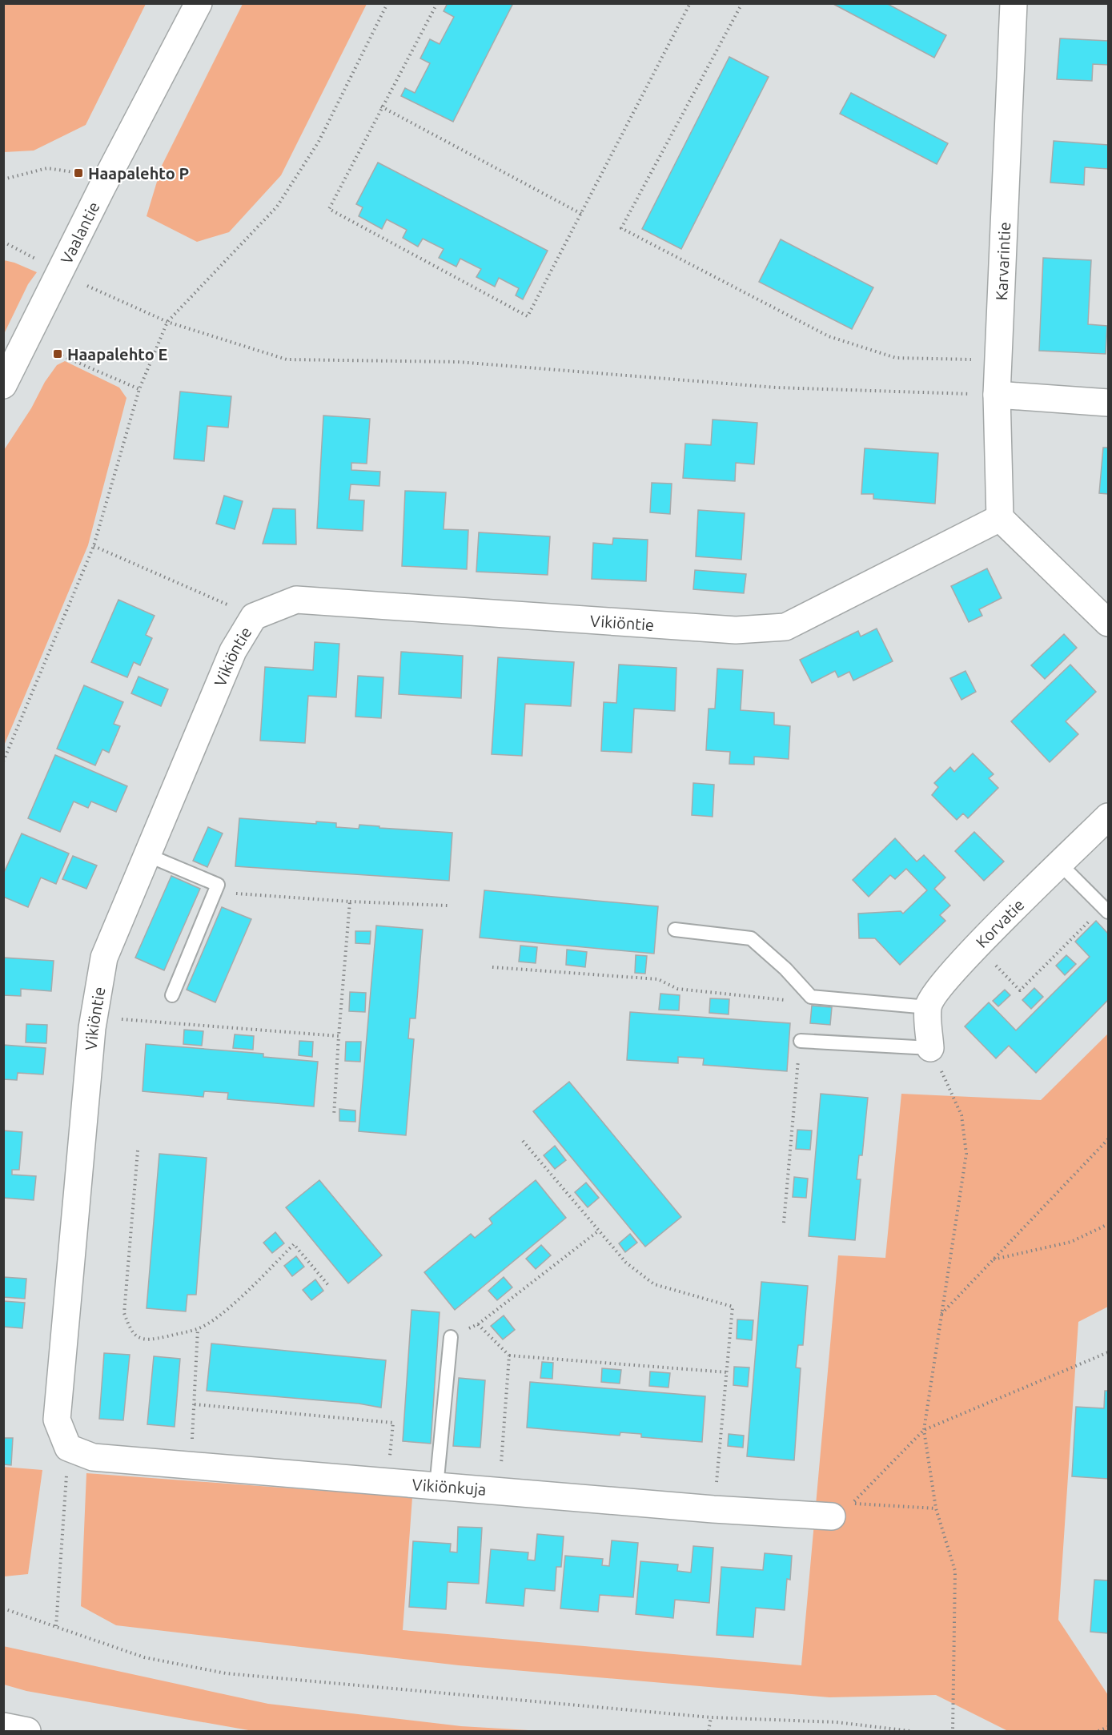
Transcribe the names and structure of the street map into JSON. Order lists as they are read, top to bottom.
{
  "streets": {
    "street": [
      "Vaalantie",
      "Karvarintie",
      "Vikiöntie",
      "Korvatie",
      "Vikiönkuja"
    ]
  },
  "crossings": [
    ["Karvarintie", "Vikiöntie"],
    ["Vikiöntie", "Vikiönkuja"]
  ],
  "places": {
    "transit": ["Haapalehto P", "Haapalehto E"]
  }
}
